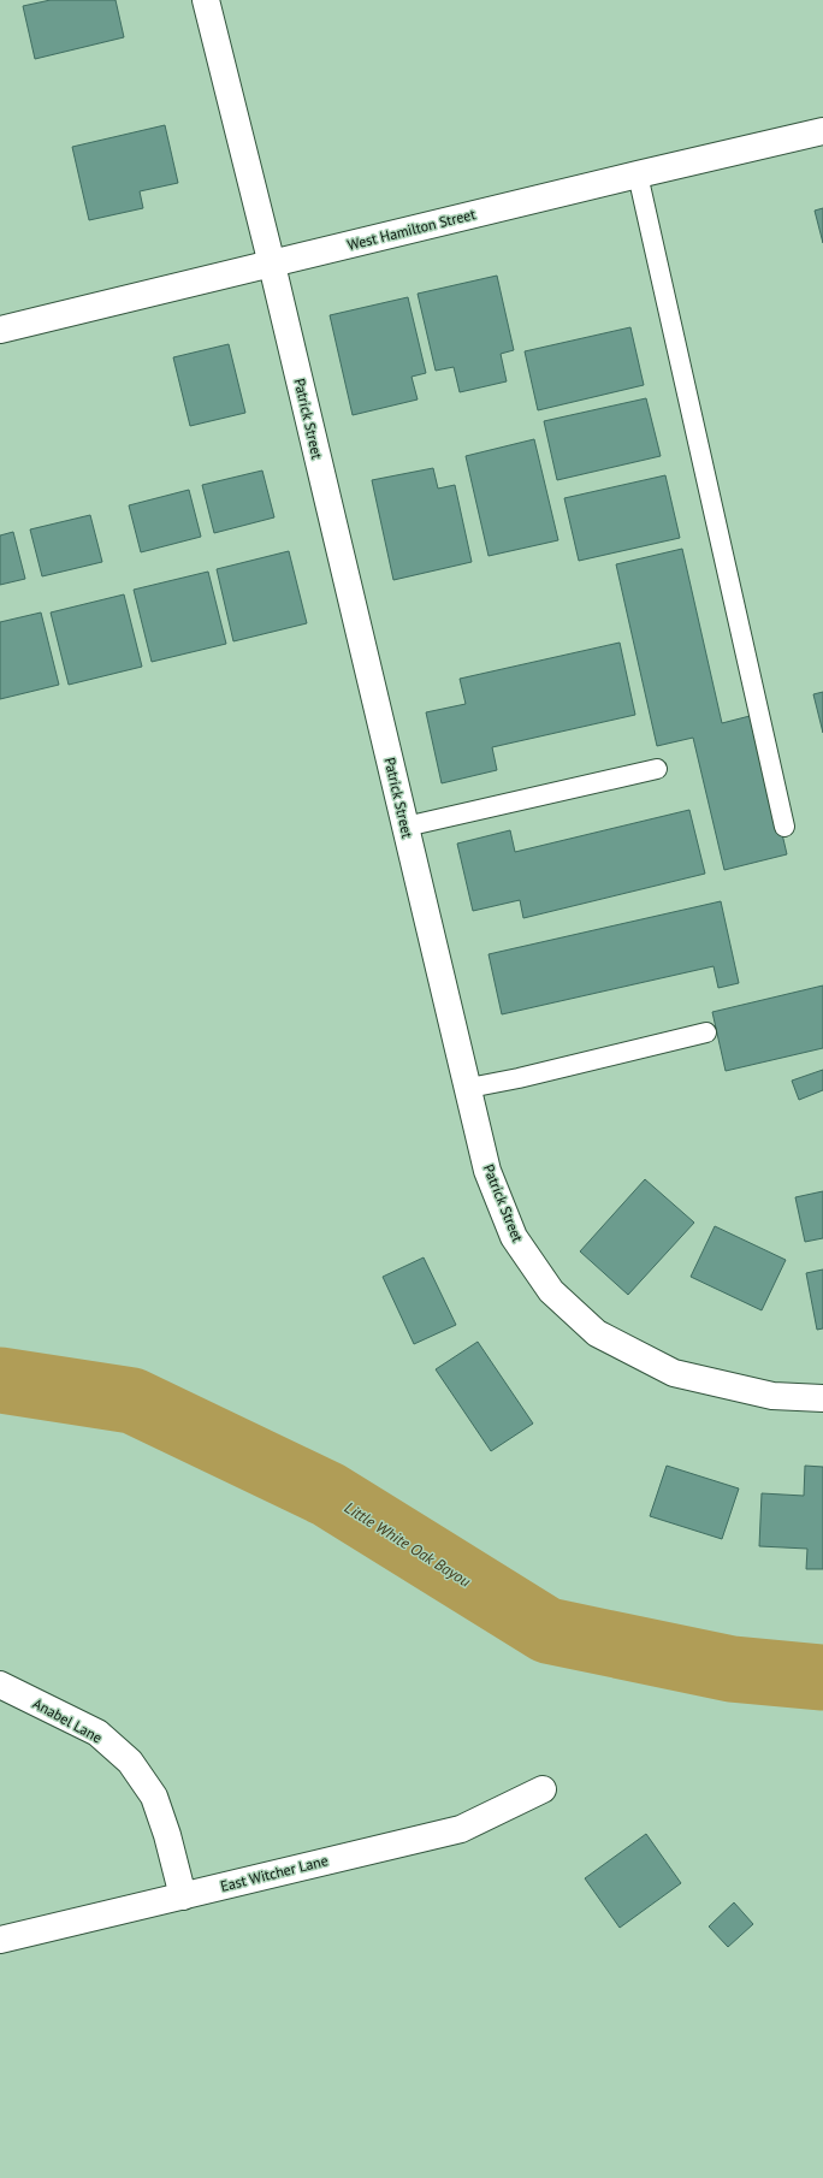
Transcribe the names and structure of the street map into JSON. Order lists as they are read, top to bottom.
{
  "streets": {
    "street": [
      "West Hamilton Street",
      "Patrick Street",
      "Anabel Lane",
      "East Witcher Lane"
    ]
  },
  "crossings": [
    ["West Hamilton Street", "Patrick Street"],
    ["Anabel Lane", "East Witcher Lane"]
  ],
  "water": ["Little White Oak Bayou"]
}
